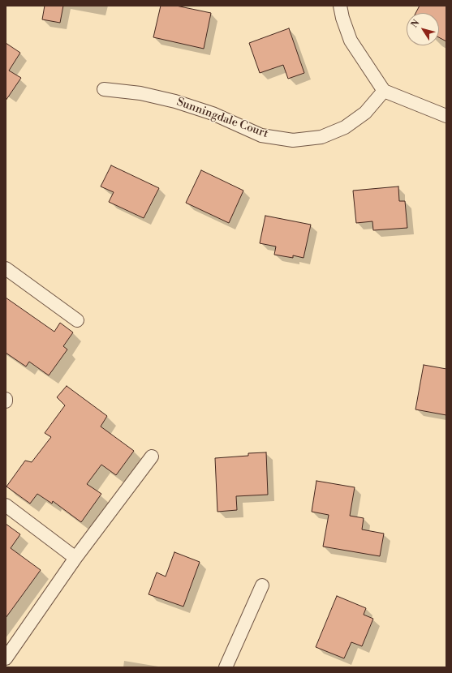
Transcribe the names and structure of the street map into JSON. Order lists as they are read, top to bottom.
{
  "streets": {
    "street": ["Sunningdale Court"]
  },
  "north": "top left"
}
